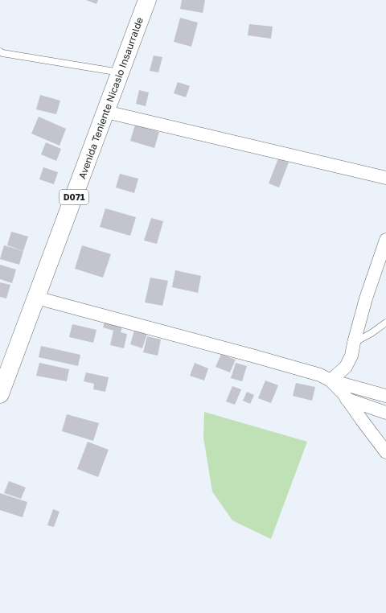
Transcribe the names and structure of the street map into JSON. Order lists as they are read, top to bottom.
{
  "streets": {
    "main road": ["Avenida Teniente Nicasio Insaurralde", "D071"]
  }
}
